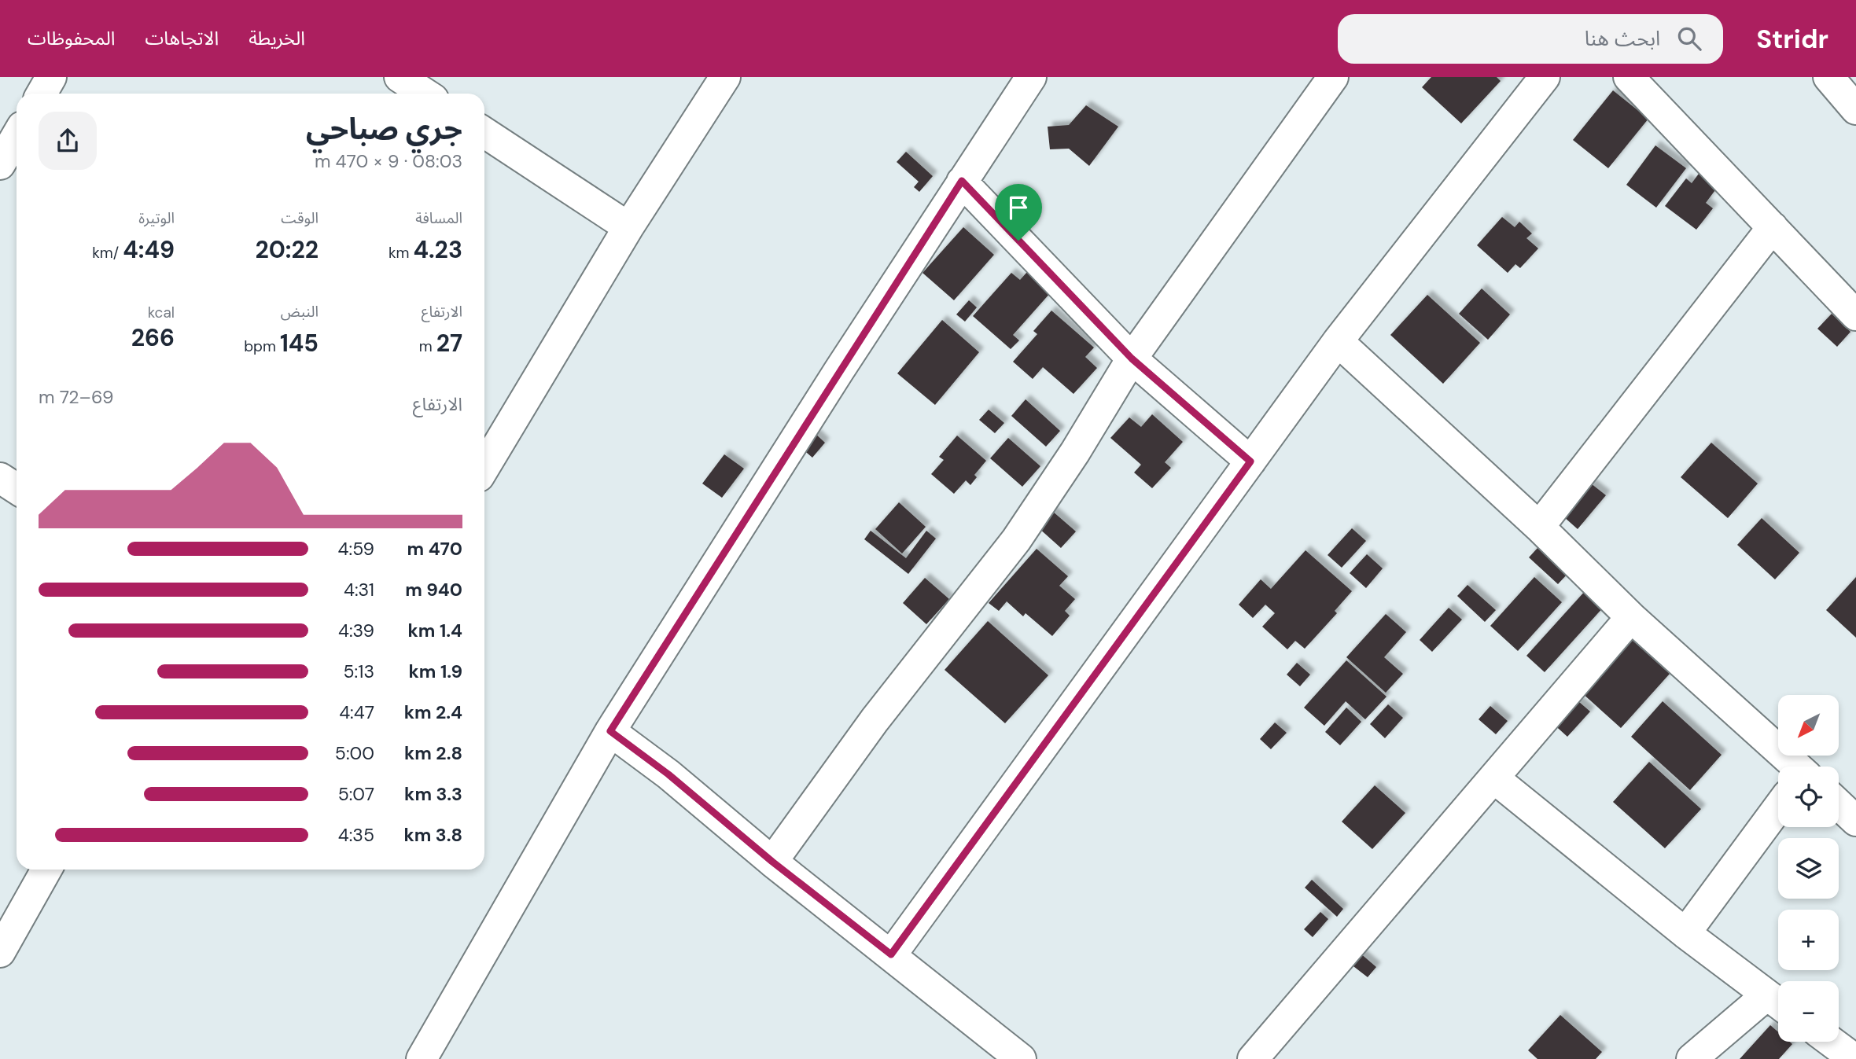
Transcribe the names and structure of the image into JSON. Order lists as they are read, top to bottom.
{
  "north": "bottom left",
  "page": {
    "header": "Stridr",
    "search": "ابحث هنا",
    "nav": ["الخريطة", "الاتجاهات", "المحفوظات"],
    "heading": ["جري صباحي", "08:03 · 9 × 470 m"],
    "stats": [
      ["المسافة", "4.23 km"],
      ["الوقت", "20:22"],
      ["الوتيرة", "4:49 /km"],
      ["الارتفاع", "27 m"],
      ["النبض", "145 bpm"],
      ["kcal", "266"]
    ],
    "chart": ["الارتفاع", "69–72 m"],
    "list": [
      {
        "name": "470 m",
        "note": "4:59"
      },
      {
        "name": "940 m",
        "note": "4:31"
      },
      {
        "name": "1.4 km",
        "note": "4:39"
      },
      {
        "name": "1.9 km",
        "note": "5:13"
      },
      {
        "name": "2.4 km",
        "note": "4:47"
      },
      {
        "name": "2.8 km",
        "note": "5:00"
      },
      {
        "name": "3.3 km",
        "note": "5:07"
      },
      {
        "name": "3.8 km",
        "note": "4:35"
      }
    ],
    "map_buttons": ["+", "−"]
  }
}
